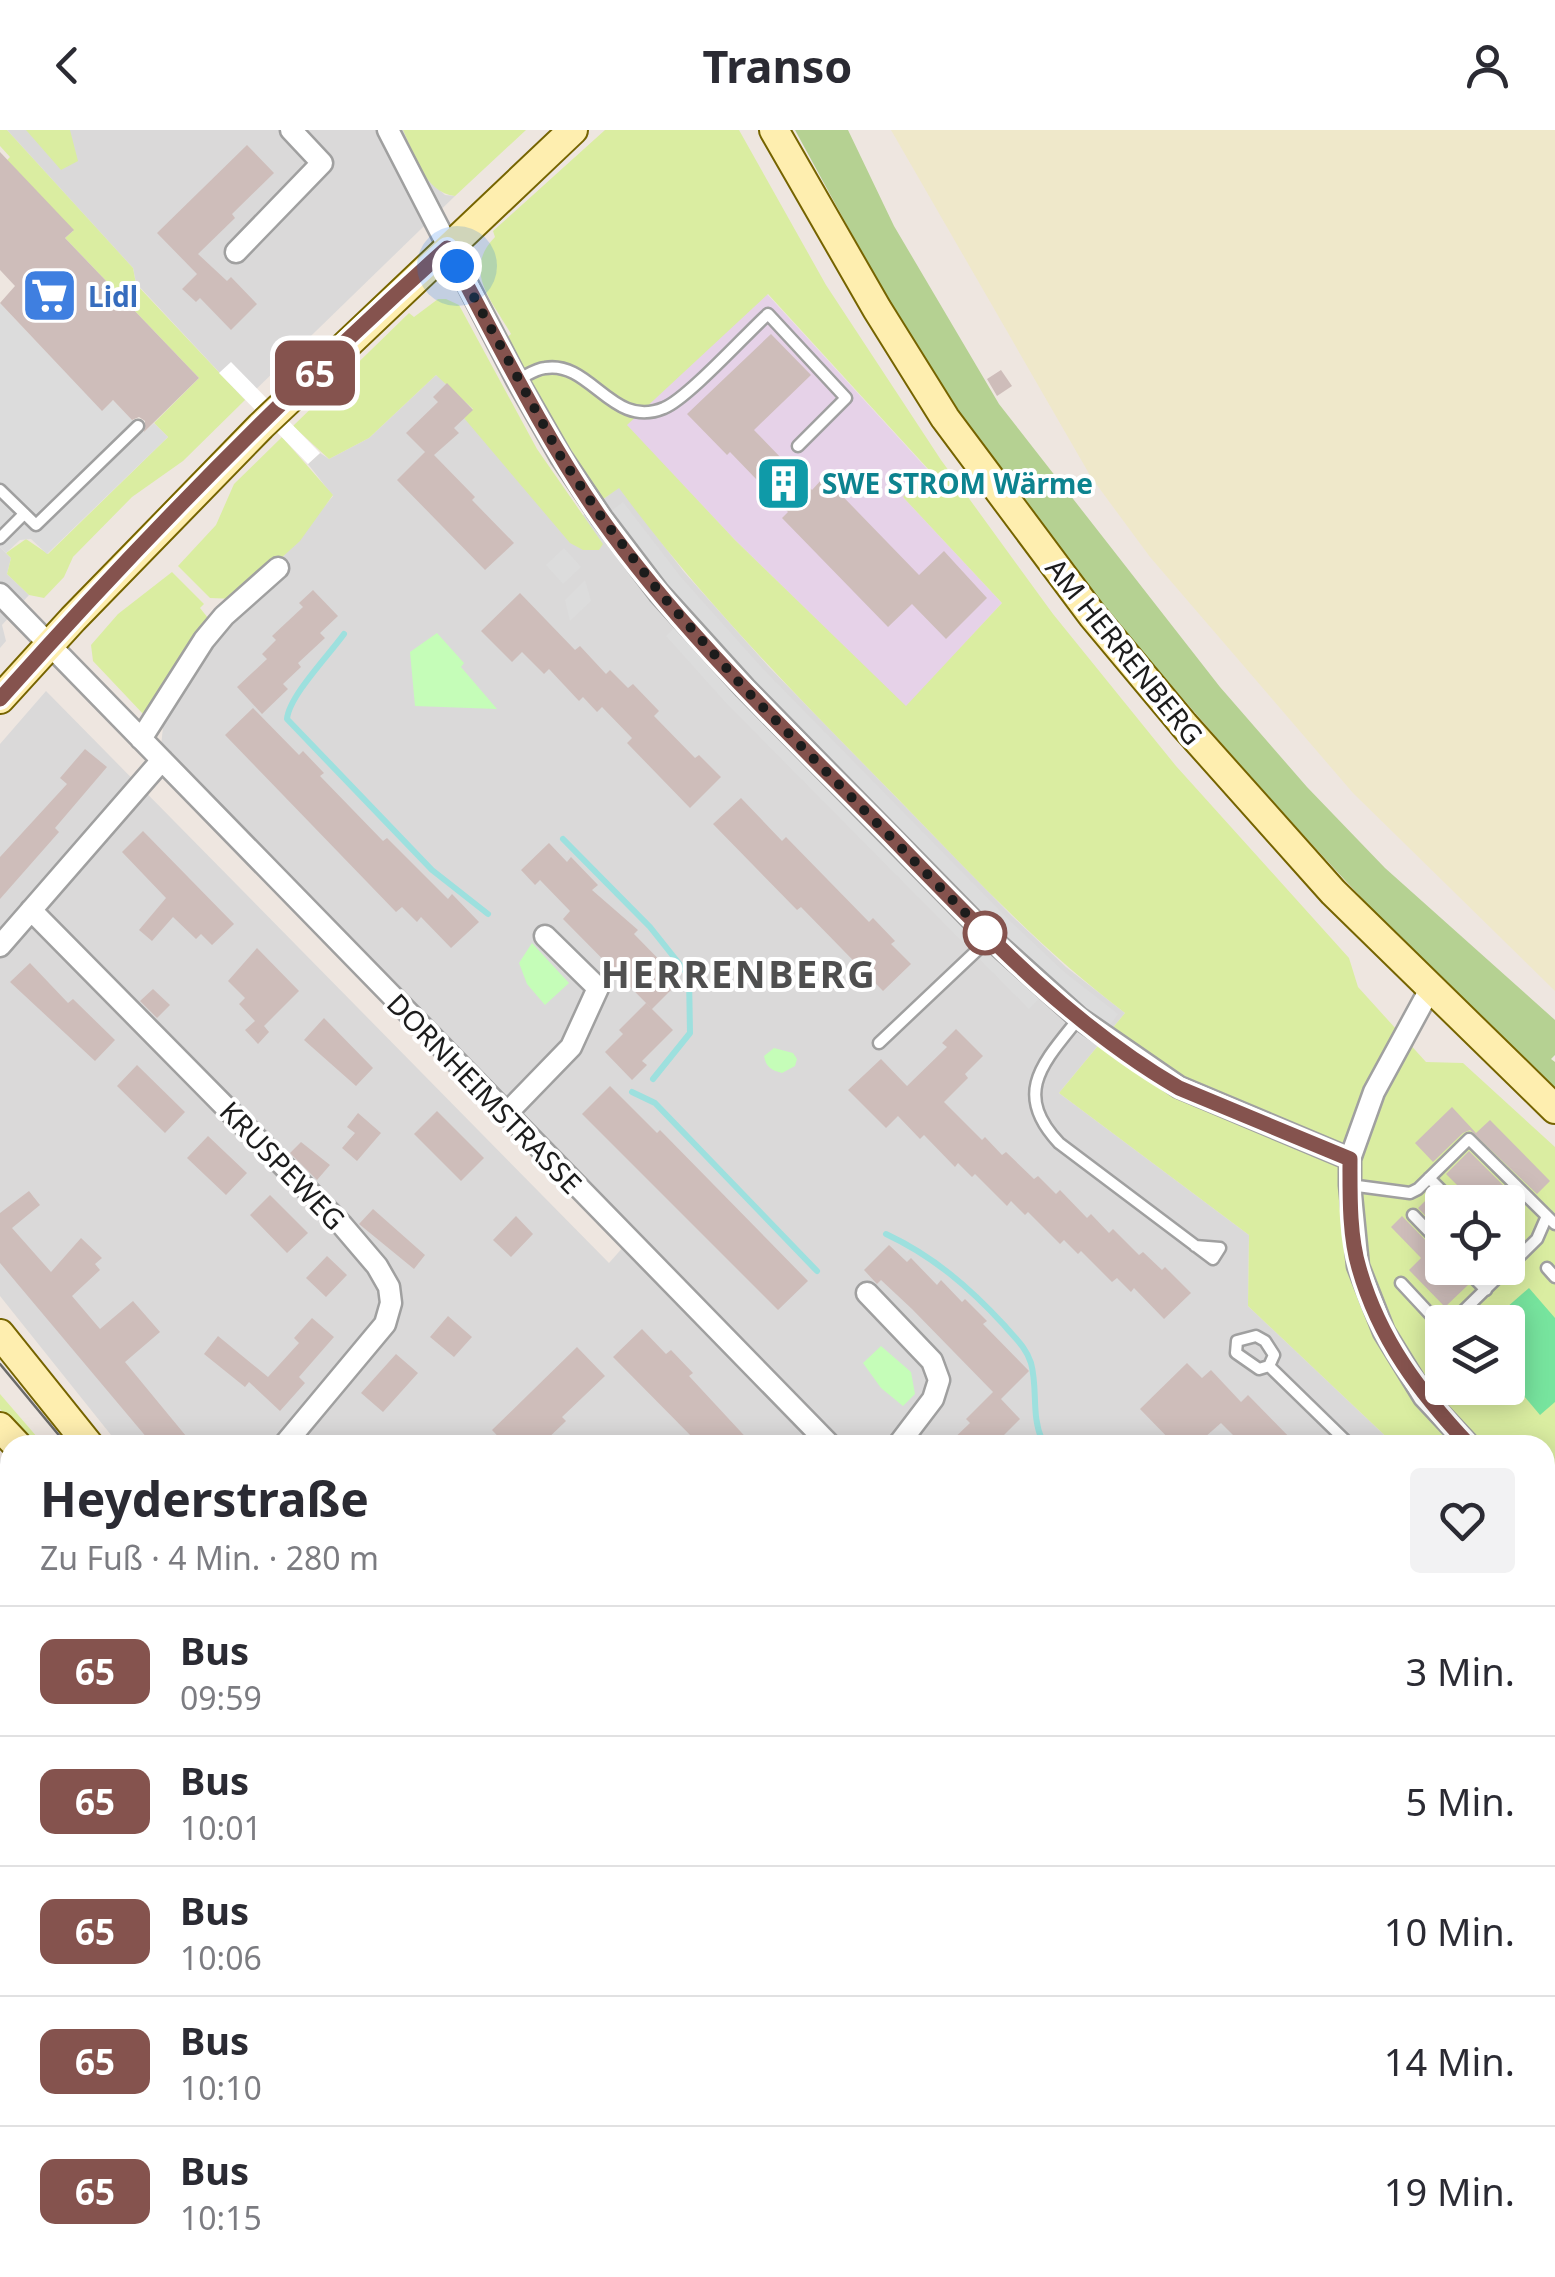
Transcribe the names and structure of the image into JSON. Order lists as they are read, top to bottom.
{
  "streets": {
    "main road": ["AM HERRENBERG"],
    "street": ["DORNHEIMSTRASSE", "KRUSPEWEG"]
  },
  "districts": ["HERRENBERG"],
  "places": {
    "supermarket": ["Lidl"],
    "building": ["SWE STROM Wärme"]
  },
  "lines": ["bus line 65"],
  "page": {
    "header": "Transo",
    "on_map": "65",
    "heading": ["Heyderstraße", "Zu Fuß · 4 Min. · 280 m"],
    "list": [
      {
        "mark": "65",
        "name": "Bus",
        "note": "09:59",
        "value": "3 Min."
      },
      {
        "mark": "65",
        "name": "Bus",
        "note": "10:01",
        "value": "5 Min."
      },
      {
        "mark": "65",
        "name": "Bus",
        "note": "10:06",
        "value": "10 Min."
      },
      {
        "mark": "65",
        "name": "Bus",
        "note": "10:10",
        "value": "14 Min."
      },
      {
        "mark": "65",
        "name": "Bus",
        "note": "10:15",
        "value": "19 Min."
      }
    ]
  }
}
